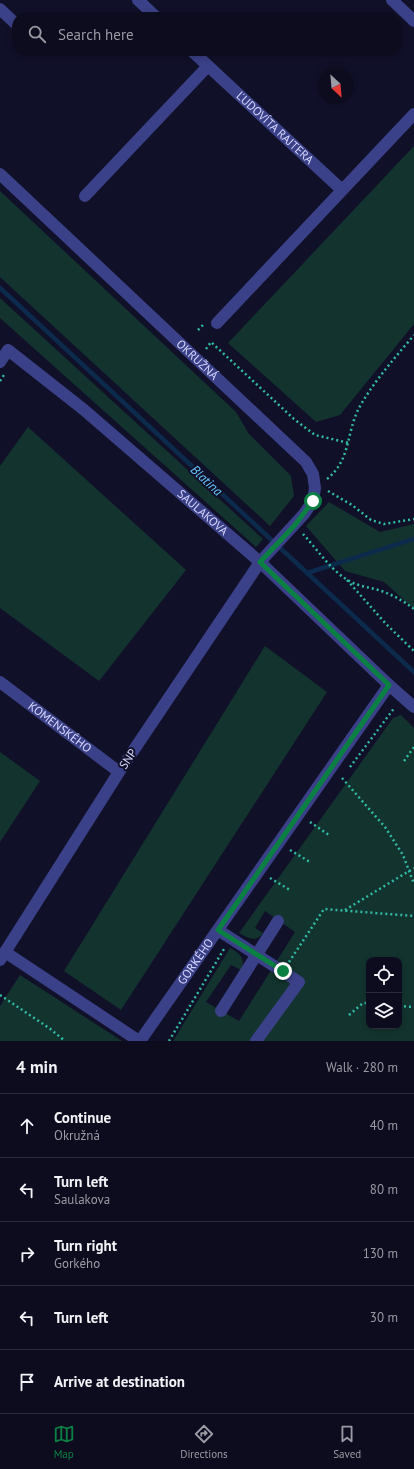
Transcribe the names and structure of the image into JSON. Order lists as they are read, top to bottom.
{
  "streets": {
    "street": [
      "ĽUDOVÍTA RAJTERA",
      "OKRUŽNÁ",
      "SAULAKOVA",
      "KOMENSKÉHO",
      "SNP",
      "GORKÉHO"
    ]
  },
  "crossings": [
    ["SAULAKOVA", "SNP"],
    ["SAULAKOVA", "GORKÉHO"],
    ["KOMENSKÉHO", "SNP"]
  ],
  "water": ["Blatina"],
  "north": "bottom right",
  "page": {
    "search": "Search here",
    "heading": ["4 min", "Walk · 280 m"],
    "list": [
      ["Continue", "Okružná", "40 m"],
      ["Turn left", "Saulakova", "80 m"],
      ["Turn right", "Gorkého", "130 m"],
      ["Turn left", "30 m"],
      "Arrive at destination"
    ],
    "nav": ["Map", "Directions", "Saved"]
  }
}
